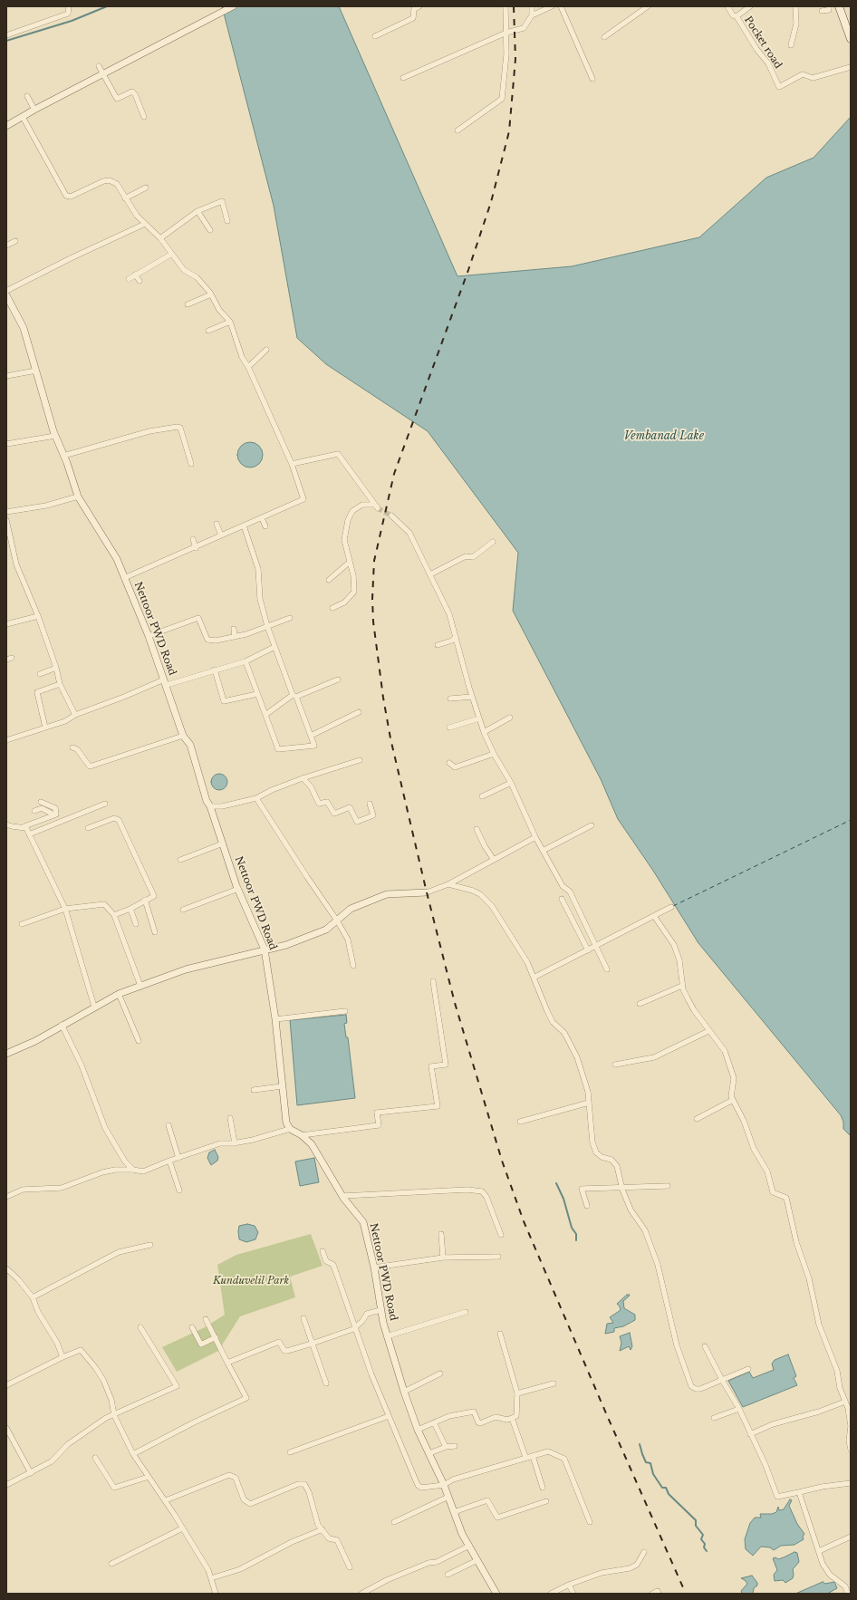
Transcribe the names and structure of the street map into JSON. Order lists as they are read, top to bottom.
{
  "streets": {
    "street": ["Pocket road", "Nettoor PWD Road"]
  },
  "water": ["Vembanad Lake"],
  "parks": ["Kunduvelil Park"]
}
